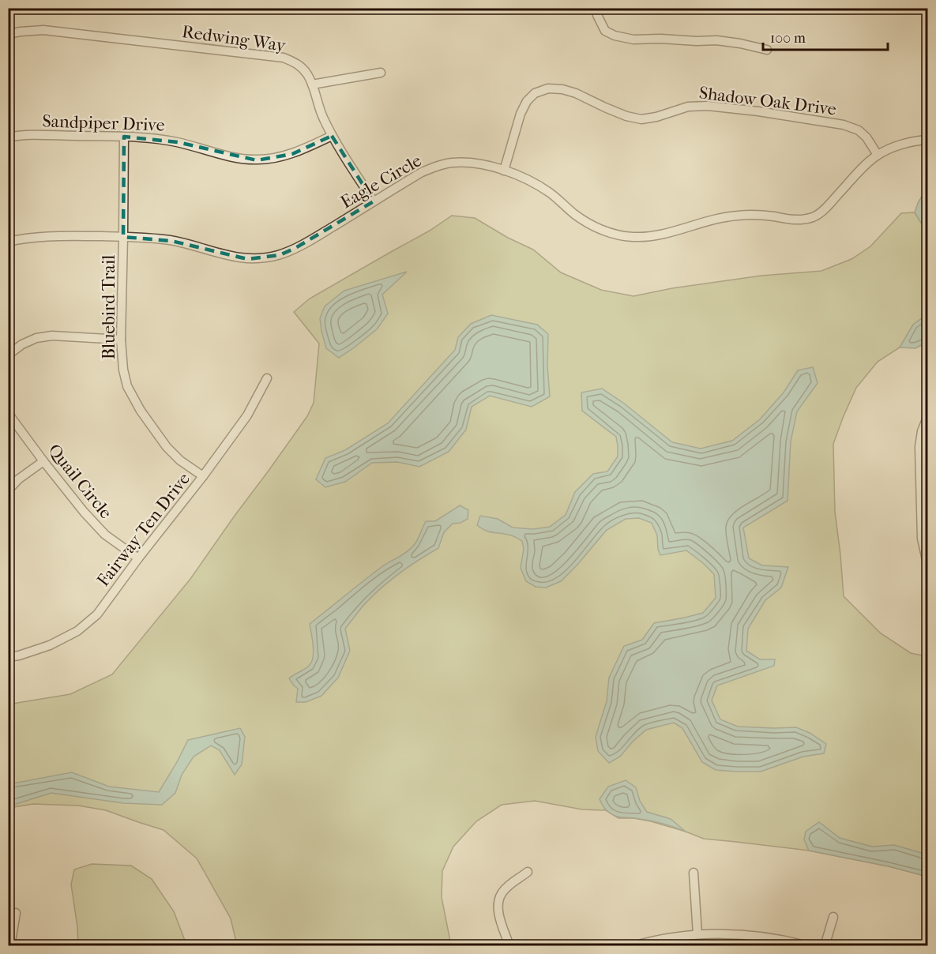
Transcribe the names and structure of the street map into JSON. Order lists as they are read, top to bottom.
{
  "streets": {
    "street": [
      "Redwing Way",
      "Shadow Oak Drive",
      "Sandpiper Drive",
      "Eagle Circle",
      "Bluebird Trail",
      "Quail Circle",
      "Fairway Ten Drive"
    ]
  },
  "crossings": [
    ["Redwing Way", "Sandpiper Drive"],
    ["Redwing Way", "Eagle Circle"],
    ["Shadow Oak Drive", "Eagle Circle"],
    ["Sandpiper Drive", "Bluebird Trail"],
    ["Eagle Circle", "Bluebird Trail"],
    ["Bluebird Trail", "Fairway Ten Drive"],
    ["Quail Circle", "Fairway Ten Drive"]
  ],
  "scale_bar": "100 m"
}
